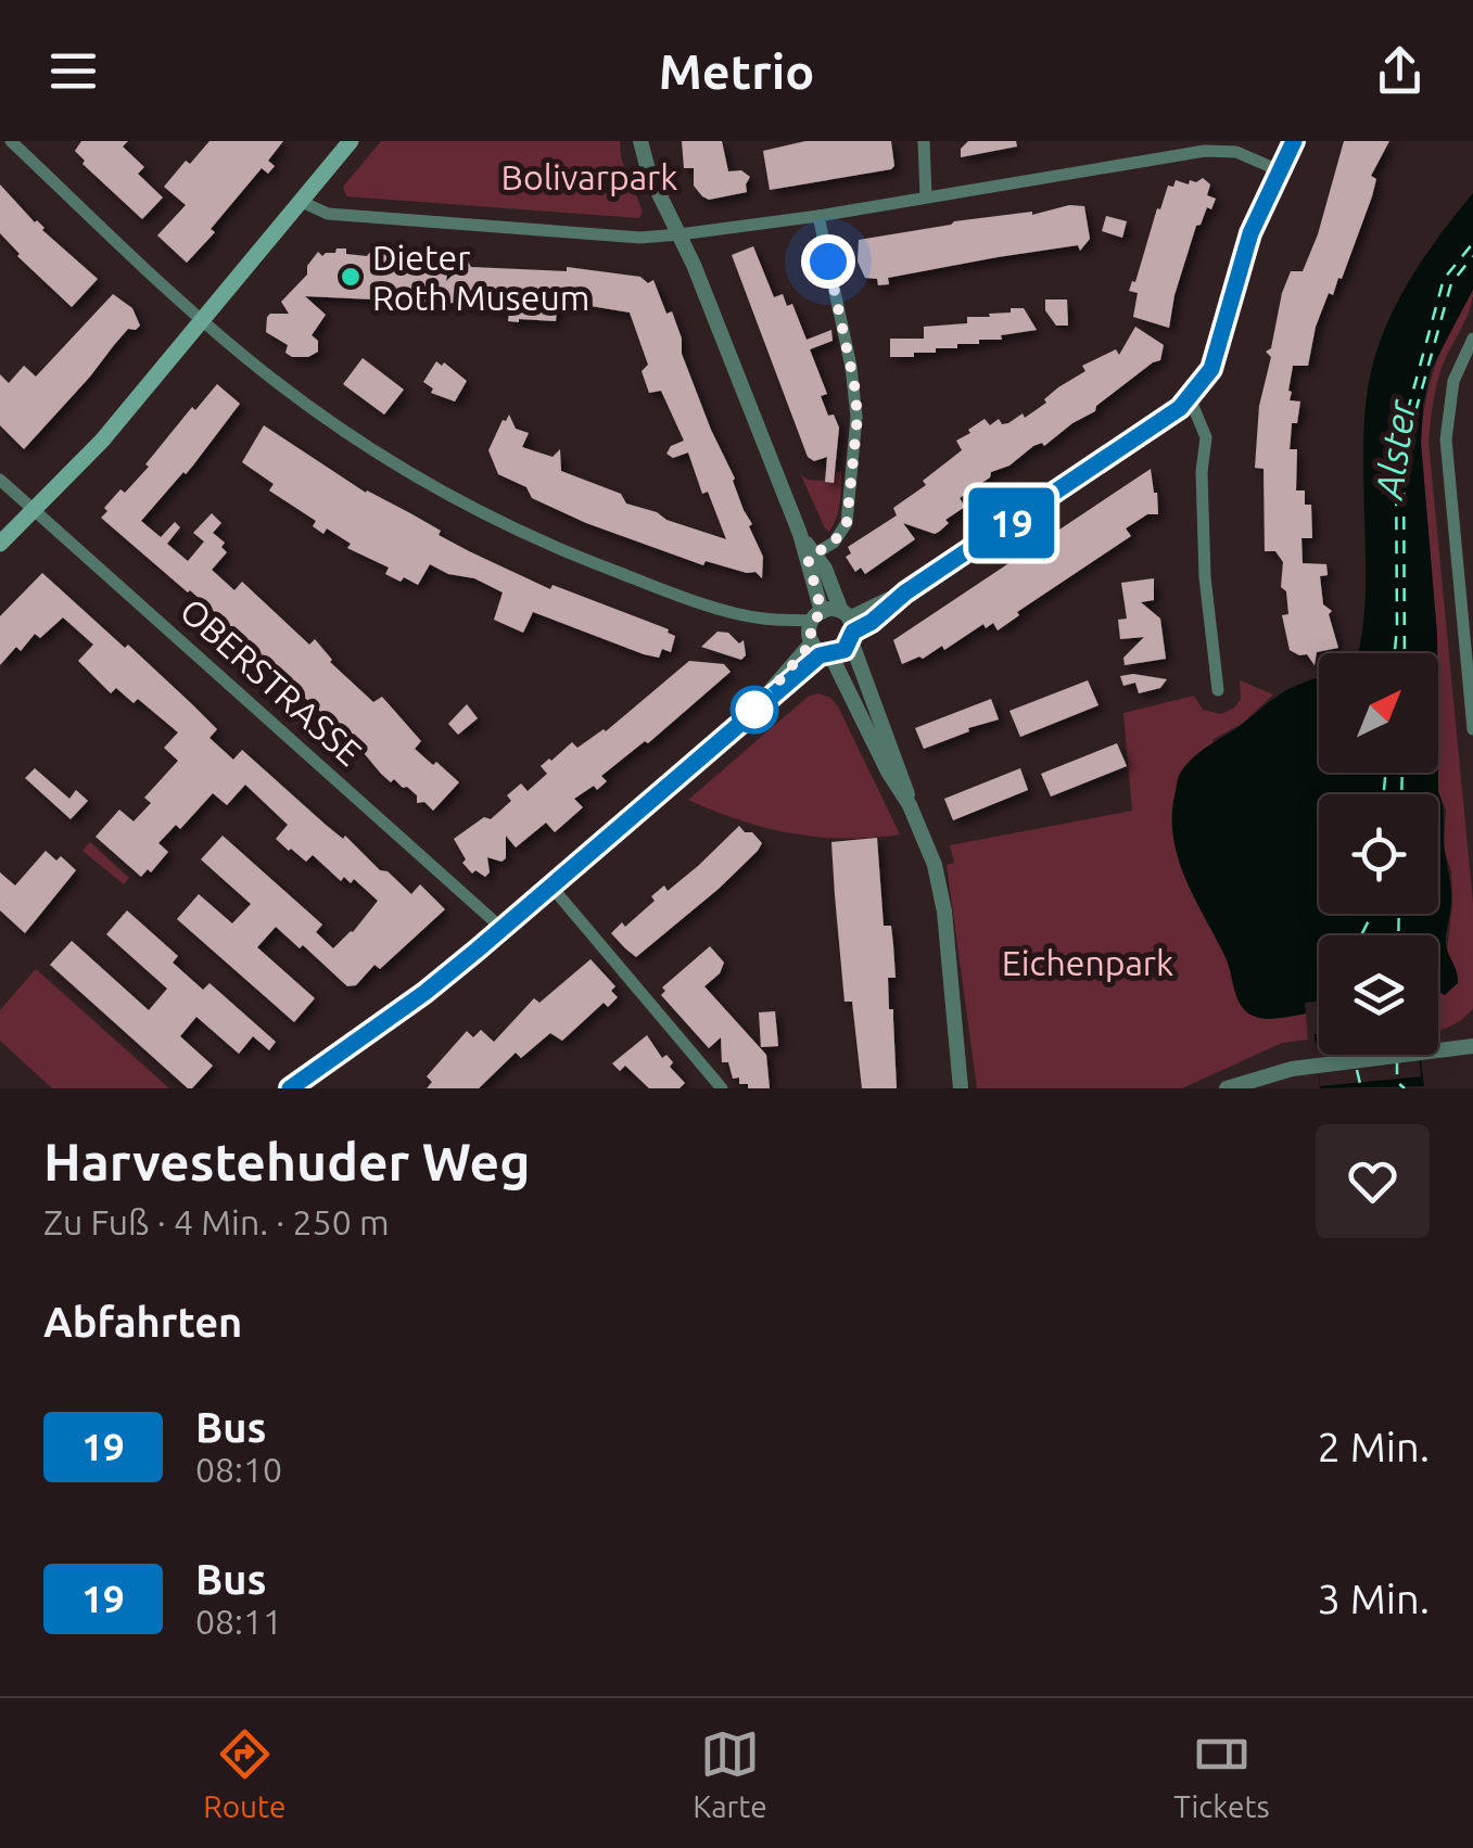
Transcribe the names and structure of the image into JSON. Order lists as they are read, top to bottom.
{
  "streets": {
    "street": ["OBERSTRASSE"]
  },
  "water": ["Alster"],
  "parks": ["Bolivarpark", "Eichenpark"],
  "places": ["Dieter Roth Museum"],
  "lines": ["bus line 19"],
  "north": "top right",
  "page": {
    "header": "Metrio",
    "on_map": "19",
    "heading": [
      ["Harvestehuder Weg", "Zu Fuß · 4 Min. · 250 m"],
      "Abfahrten"
    ],
    "list": [
      {
        "mark": "19",
        "name": "Bus",
        "note": "08:10",
        "value": "2 Min."
      },
      {
        "mark": "19",
        "name": "Bus",
        "note": "08:11",
        "value": "3 Min."
      }
    ],
    "tabs": ["Route", "Karte", "Tickets"]
  }
}
